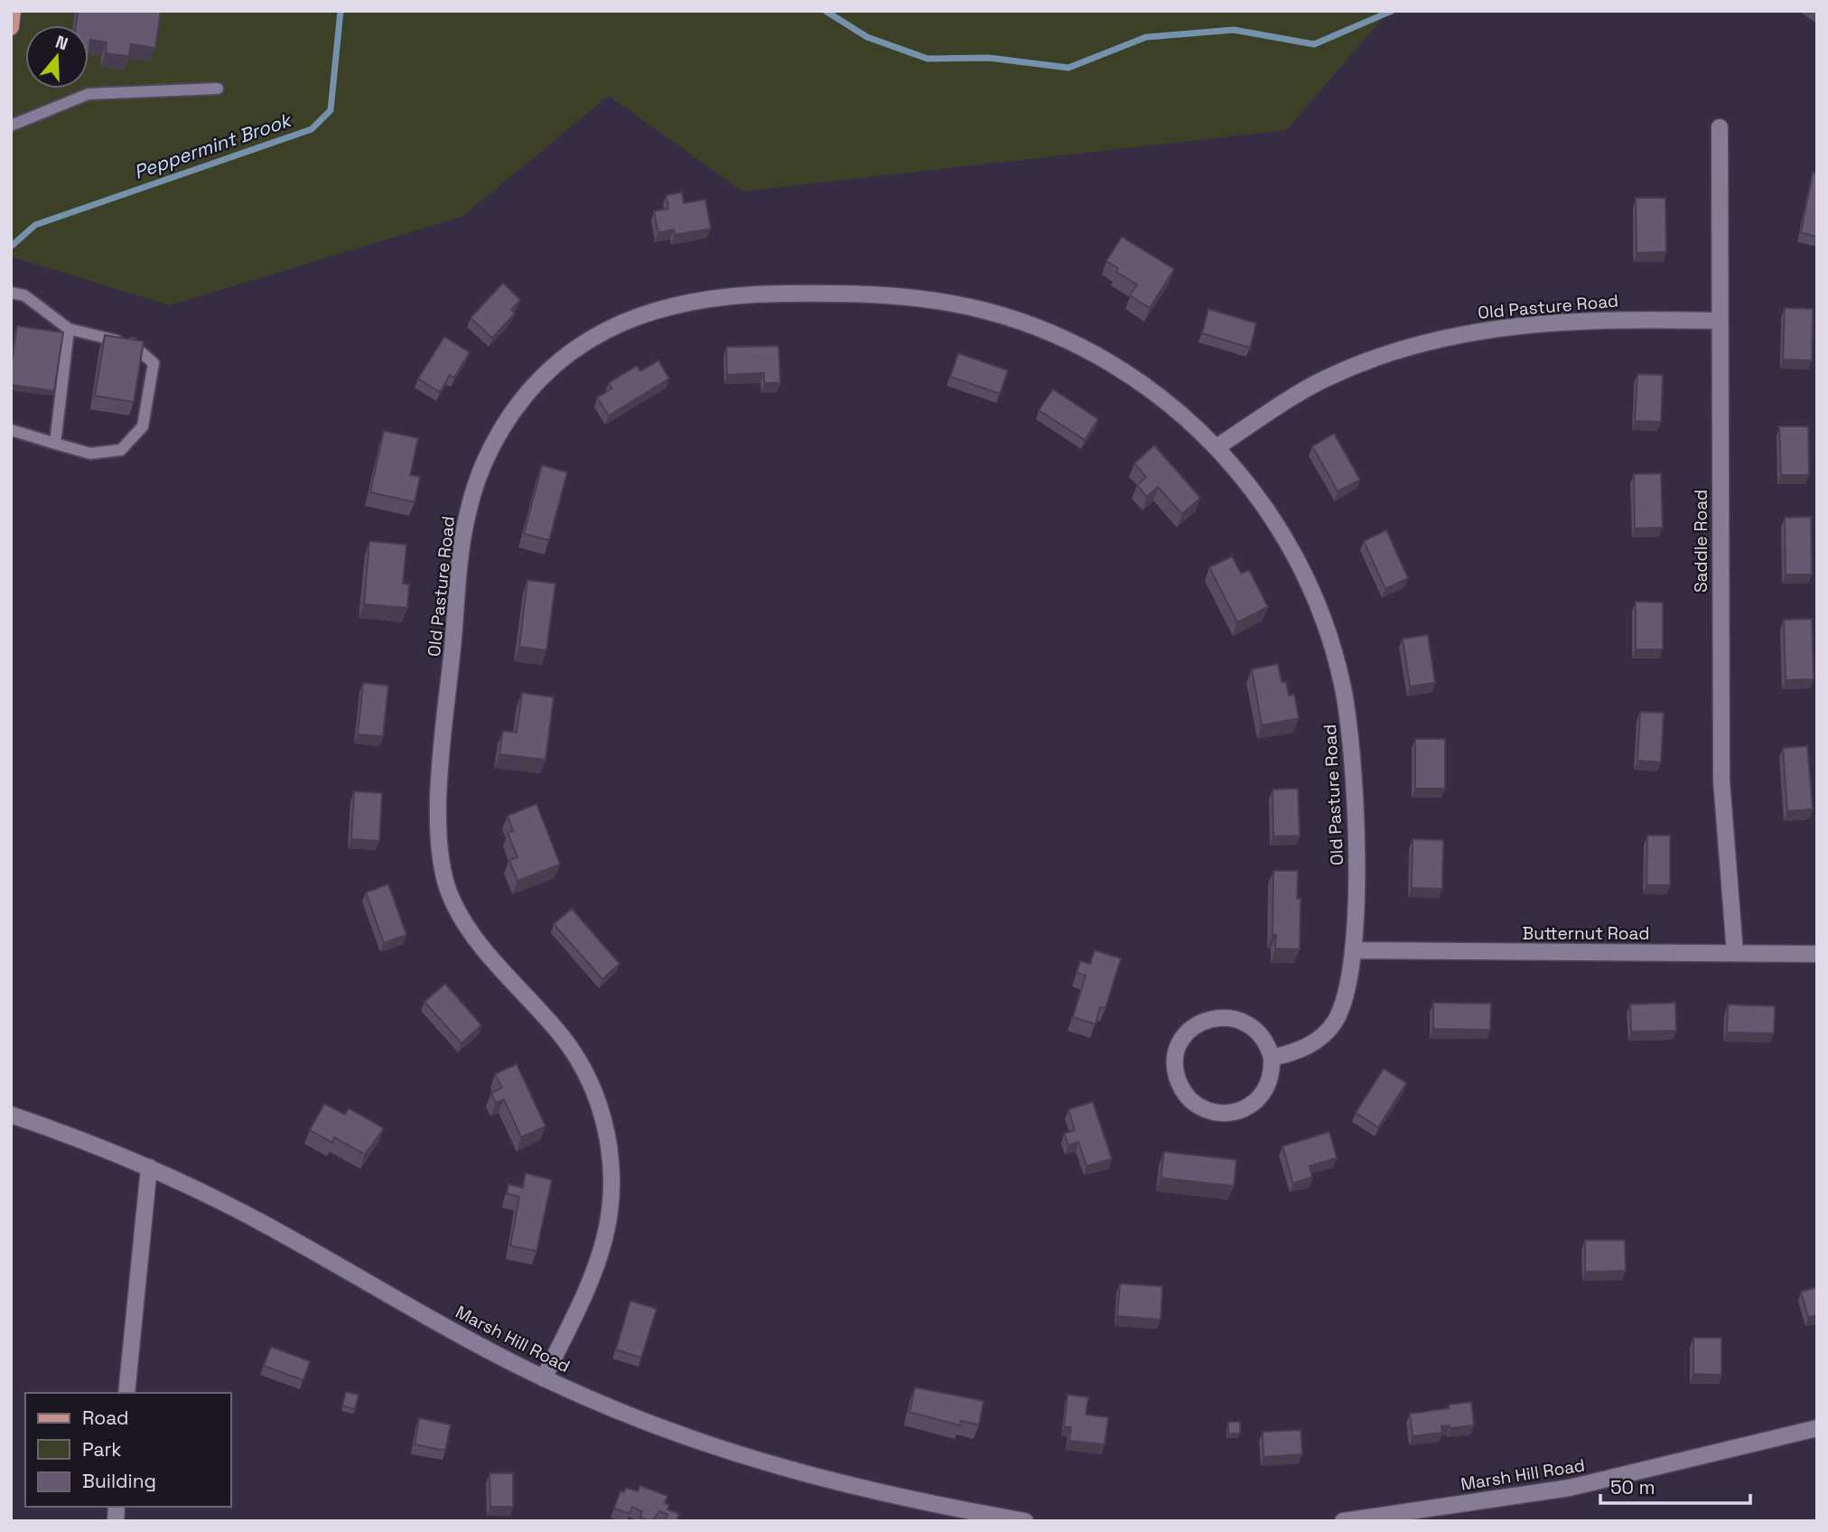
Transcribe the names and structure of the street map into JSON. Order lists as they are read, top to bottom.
{
  "streets": {
    "street": [
      "Old Pasture Road",
      "Saddle Road",
      "Butternut Road",
      "Marsh Hill Road"
    ]
  },
  "crossings": [
    ["Old Pasture Road", "Saddle Road"],
    ["Old Pasture Road", "Butternut Road"],
    ["Old Pasture Road", "Marsh Hill Road"],
    ["Saddle Road", "Butternut Road"]
  ],
  "water": ["Peppermint Brook"],
  "legend": ["Road", "Park", "Building"],
  "scale_bar": "50 m",
  "north": "top"
}
